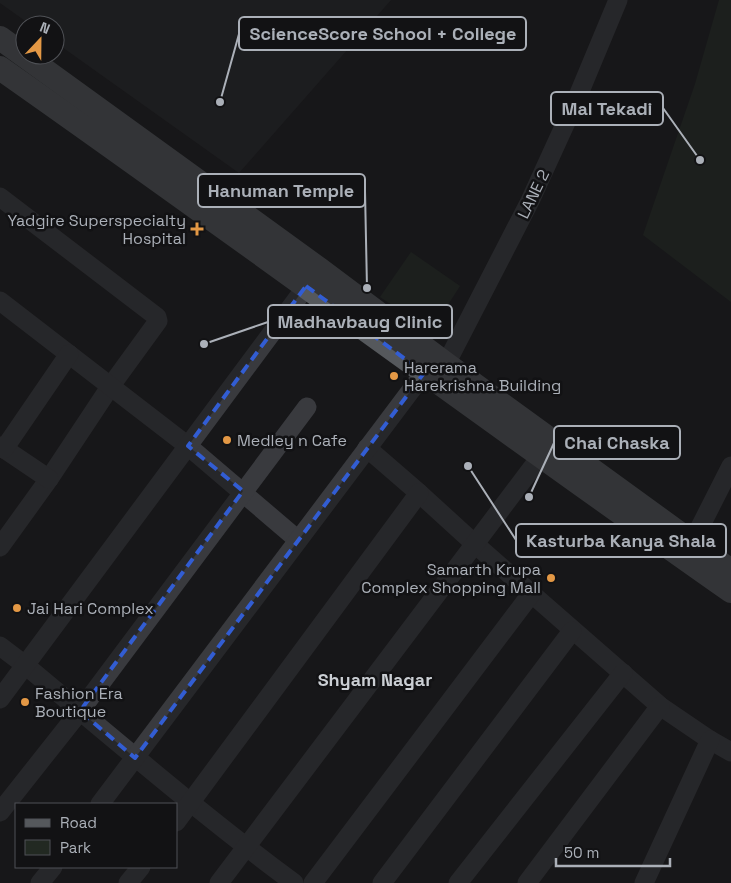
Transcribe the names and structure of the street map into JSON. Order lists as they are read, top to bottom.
{
  "streets": {
    "street": ["LANE 2"]
  },
  "districts": ["Shyam Nagar"],
  "places": {
    "other": [
      "ScienceScore School + College",
      "Mal Tekadi",
      "Hanuman Temple",
      "Madhavbaug Clinic",
      "Harerama Harekrishna Building",
      "Medley n Cafe",
      "Kasturba Kanya Shala",
      "Chai Chaska",
      "Samarth Krupa Complex Shopping Mall",
      "Jai Hari Complex",
      "Fashion Era Boutique"
    ],
    "health": ["Yadgire Superspecialty Hospital"]
  },
  "legend": ["Road", "Park"],
  "scale_bar": "50 m",
  "north": "top"
}
